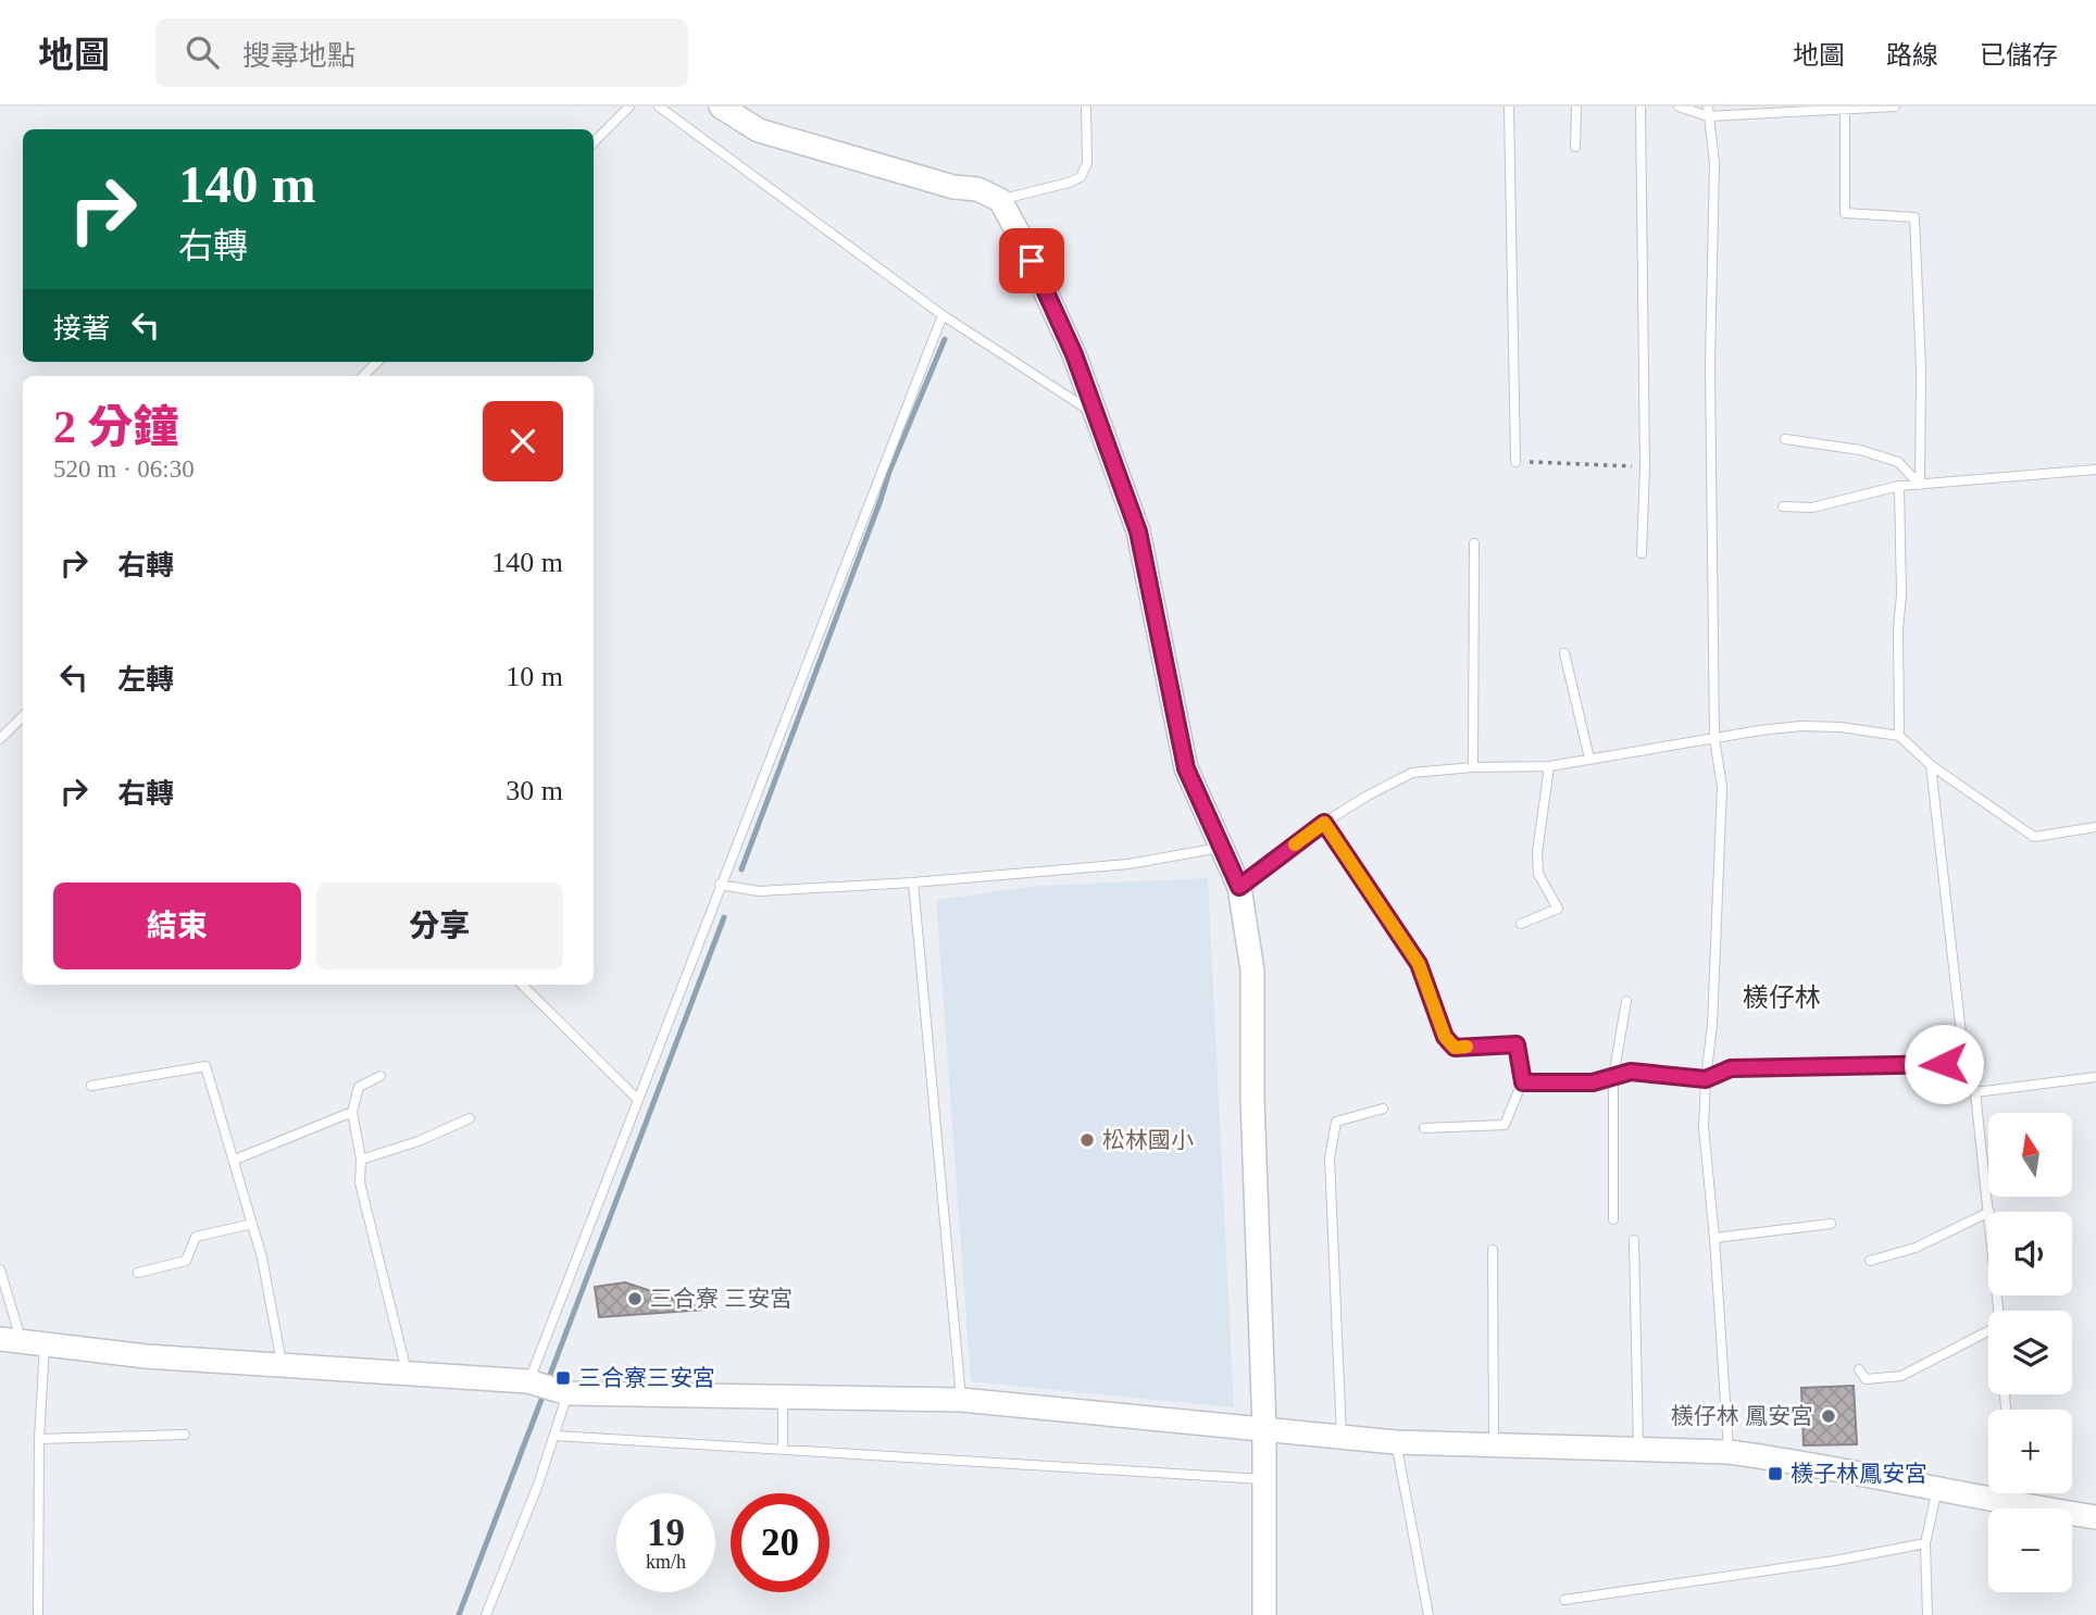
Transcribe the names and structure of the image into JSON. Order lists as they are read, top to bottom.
{
  "districts": ["檨仔林"],
  "places": {
    "other": ["松林國小", "三合寮 三安宮", "檨仔林 鳳安宮"],
    "transit": ["三合寮三安宮", "檨子林鳳安宮"]
  },
  "north": "top",
  "page": {
    "header": "地圖",
    "search": "搜尋地點",
    "nav": ["地圖", "路線", "已儲存"],
    "turn": ["140 m", "右轉"],
    "then": "接著",
    "heading": ["2 分鐘", "520 m · 06:30"],
    "list": [
      {
        "name": "右轉",
        "value": "140 m"
      },
      {
        "name": "左轉",
        "value": "10 m"
      },
      {
        "name": "右轉",
        "value": "30 m"
      }
    ],
    "buttons": ["結束", "分享"],
    "map_buttons": ["+", "−"],
    "speed": "19 km/h",
    "limit": "20"
  }
}
